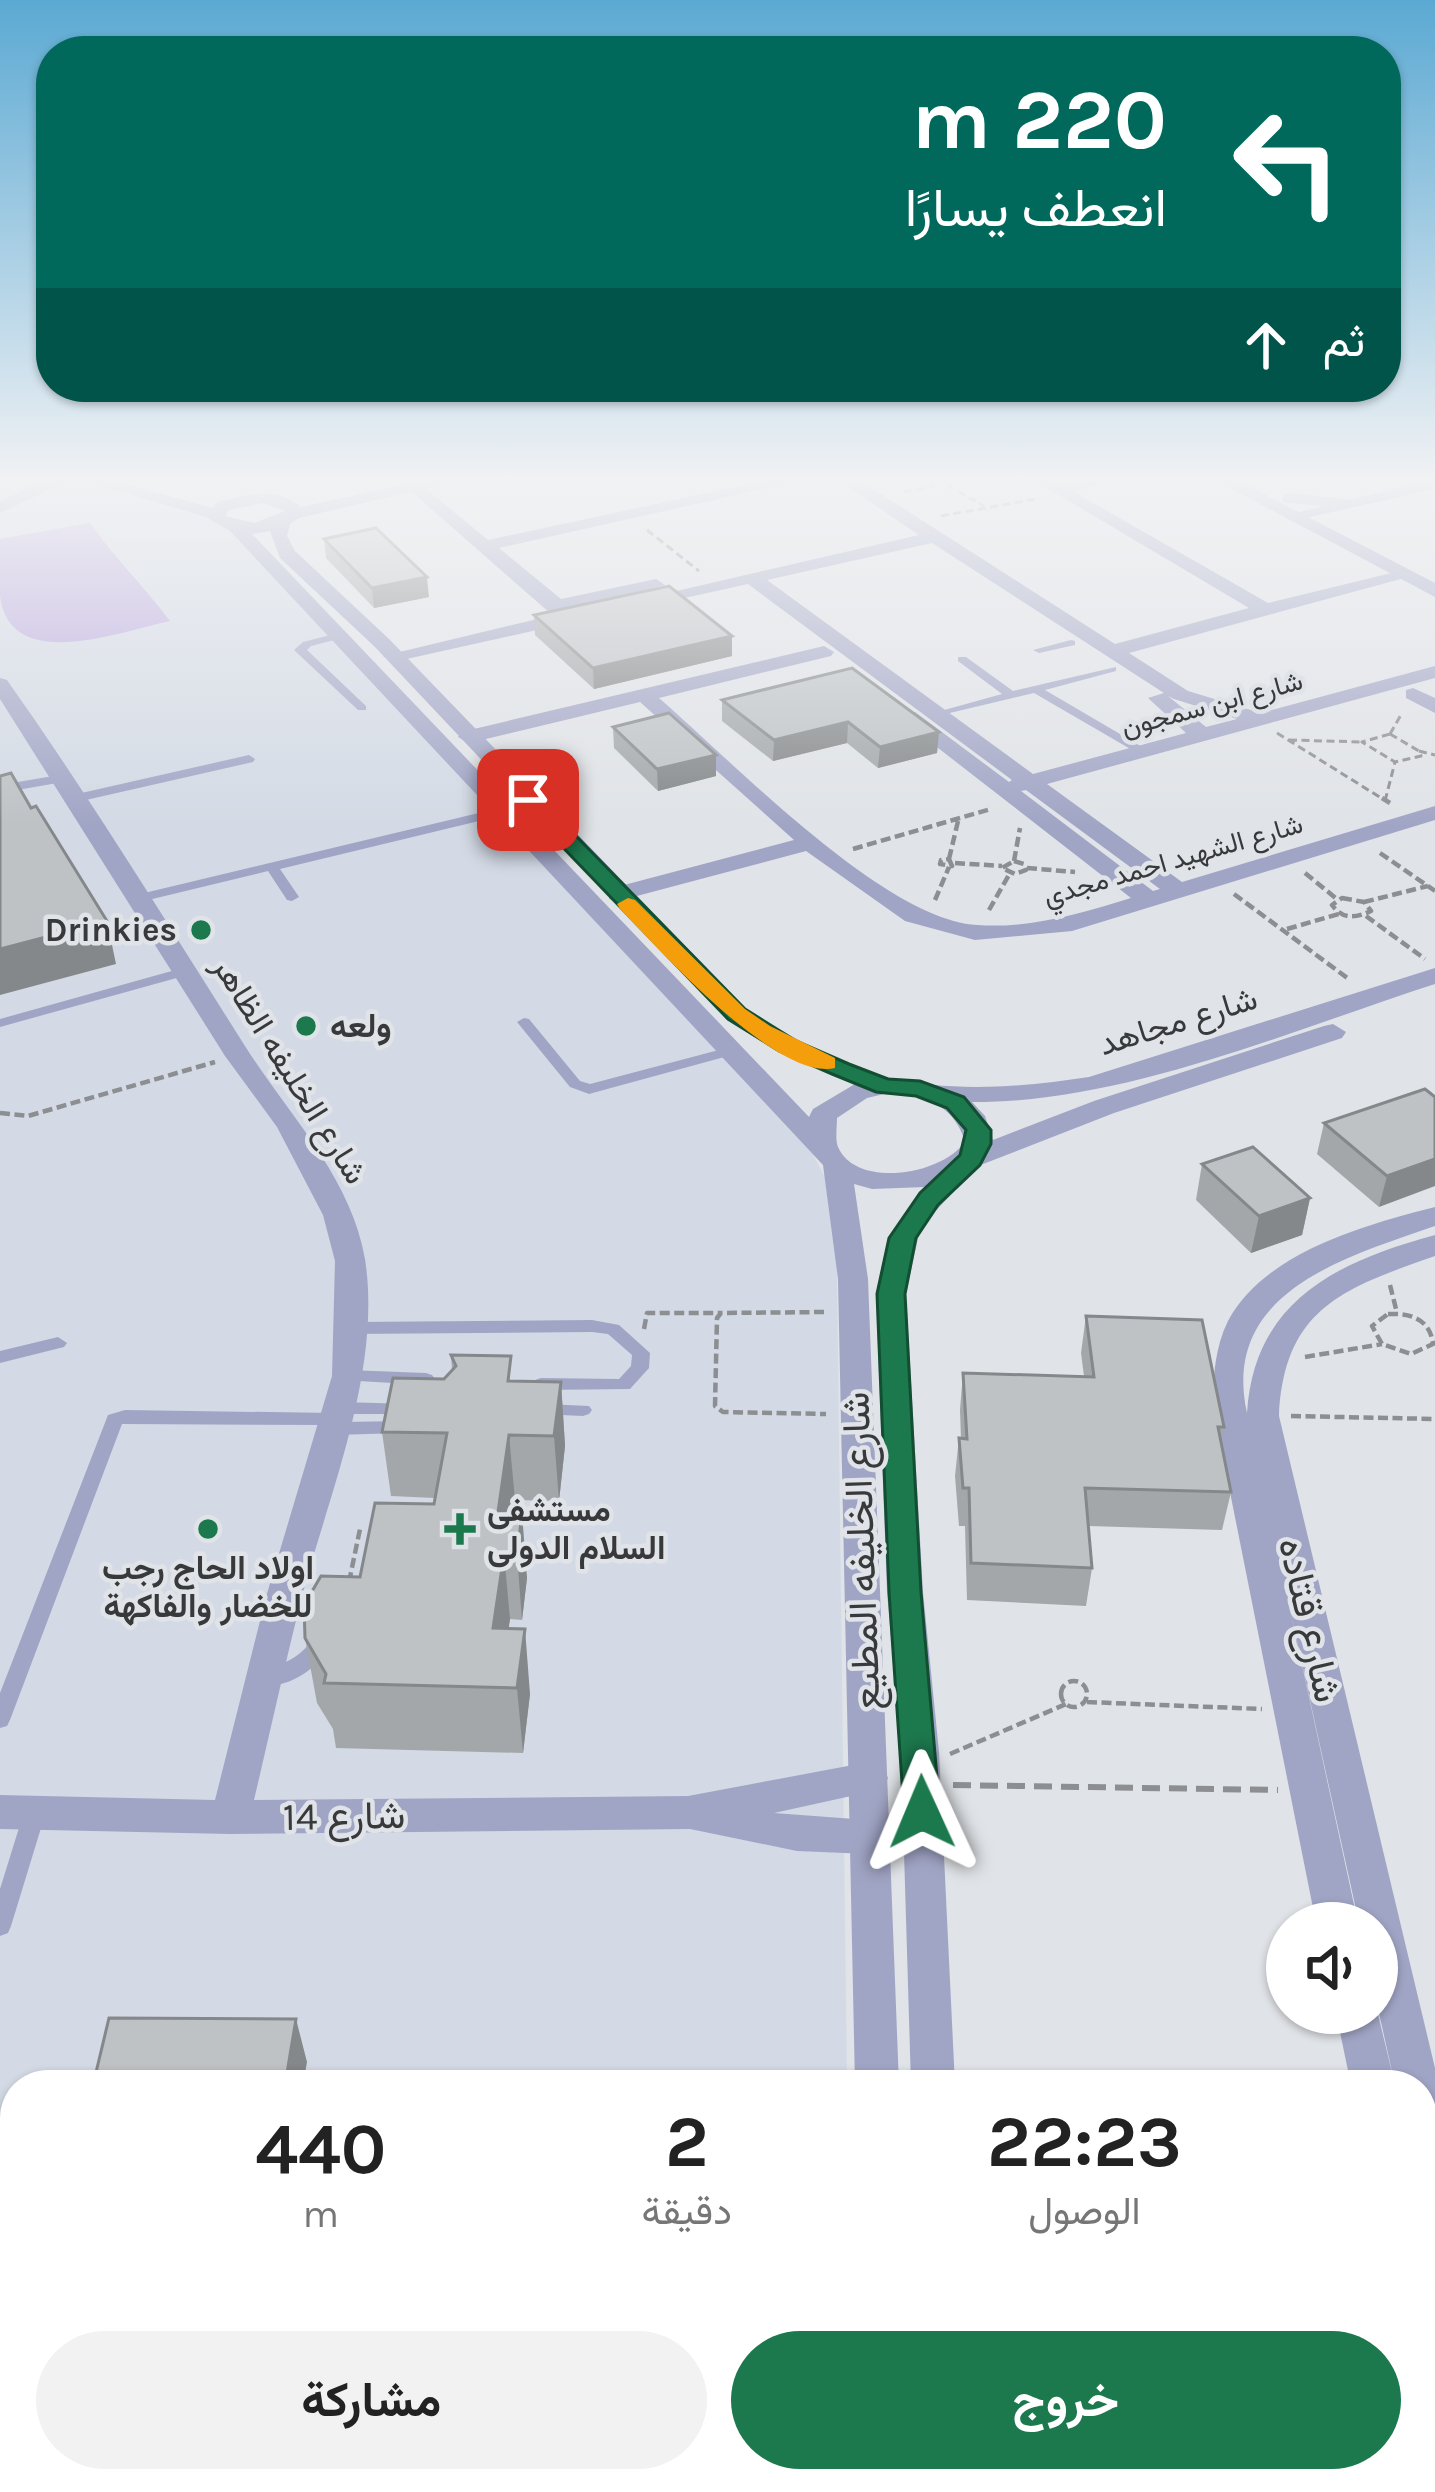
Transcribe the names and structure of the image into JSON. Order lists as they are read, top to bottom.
{
  "streets": {
    "street": [
      "شارع ابن سمجون",
      "شارع الشهيد احمد مجدي",
      "شارع مجاهد",
      "شارع الخليفه الظاهر",
      "شارع الخليفه المطيع",
      "شارع قتاده",
      "شارع 14"
    ]
  },
  "crossings": [
    ["شارع مجاهد", "شارع الخليفه المطيع"],
    ["شارع الخليفه الظاهر", "شارع 14"],
    ["شارع الخليفه المطيع", "شارع 14"]
  ],
  "places": {
    "other": ["Drinkies", "ولعه", "اولاد الحاج رجب للخضار والفاكهة"],
    "health": ["مستشفى السلام الدولى"]
  },
  "page": {
    "turn": ["220 m", "انعطف يسارًا"],
    "then": "ثم",
    "eta": [
      "22:23",
      "الوصول",
      "2",
      "دقيقة",
      "440",
      "m"
    ],
    "buttons": ["خروج", "مشاركة"]
  }
}
